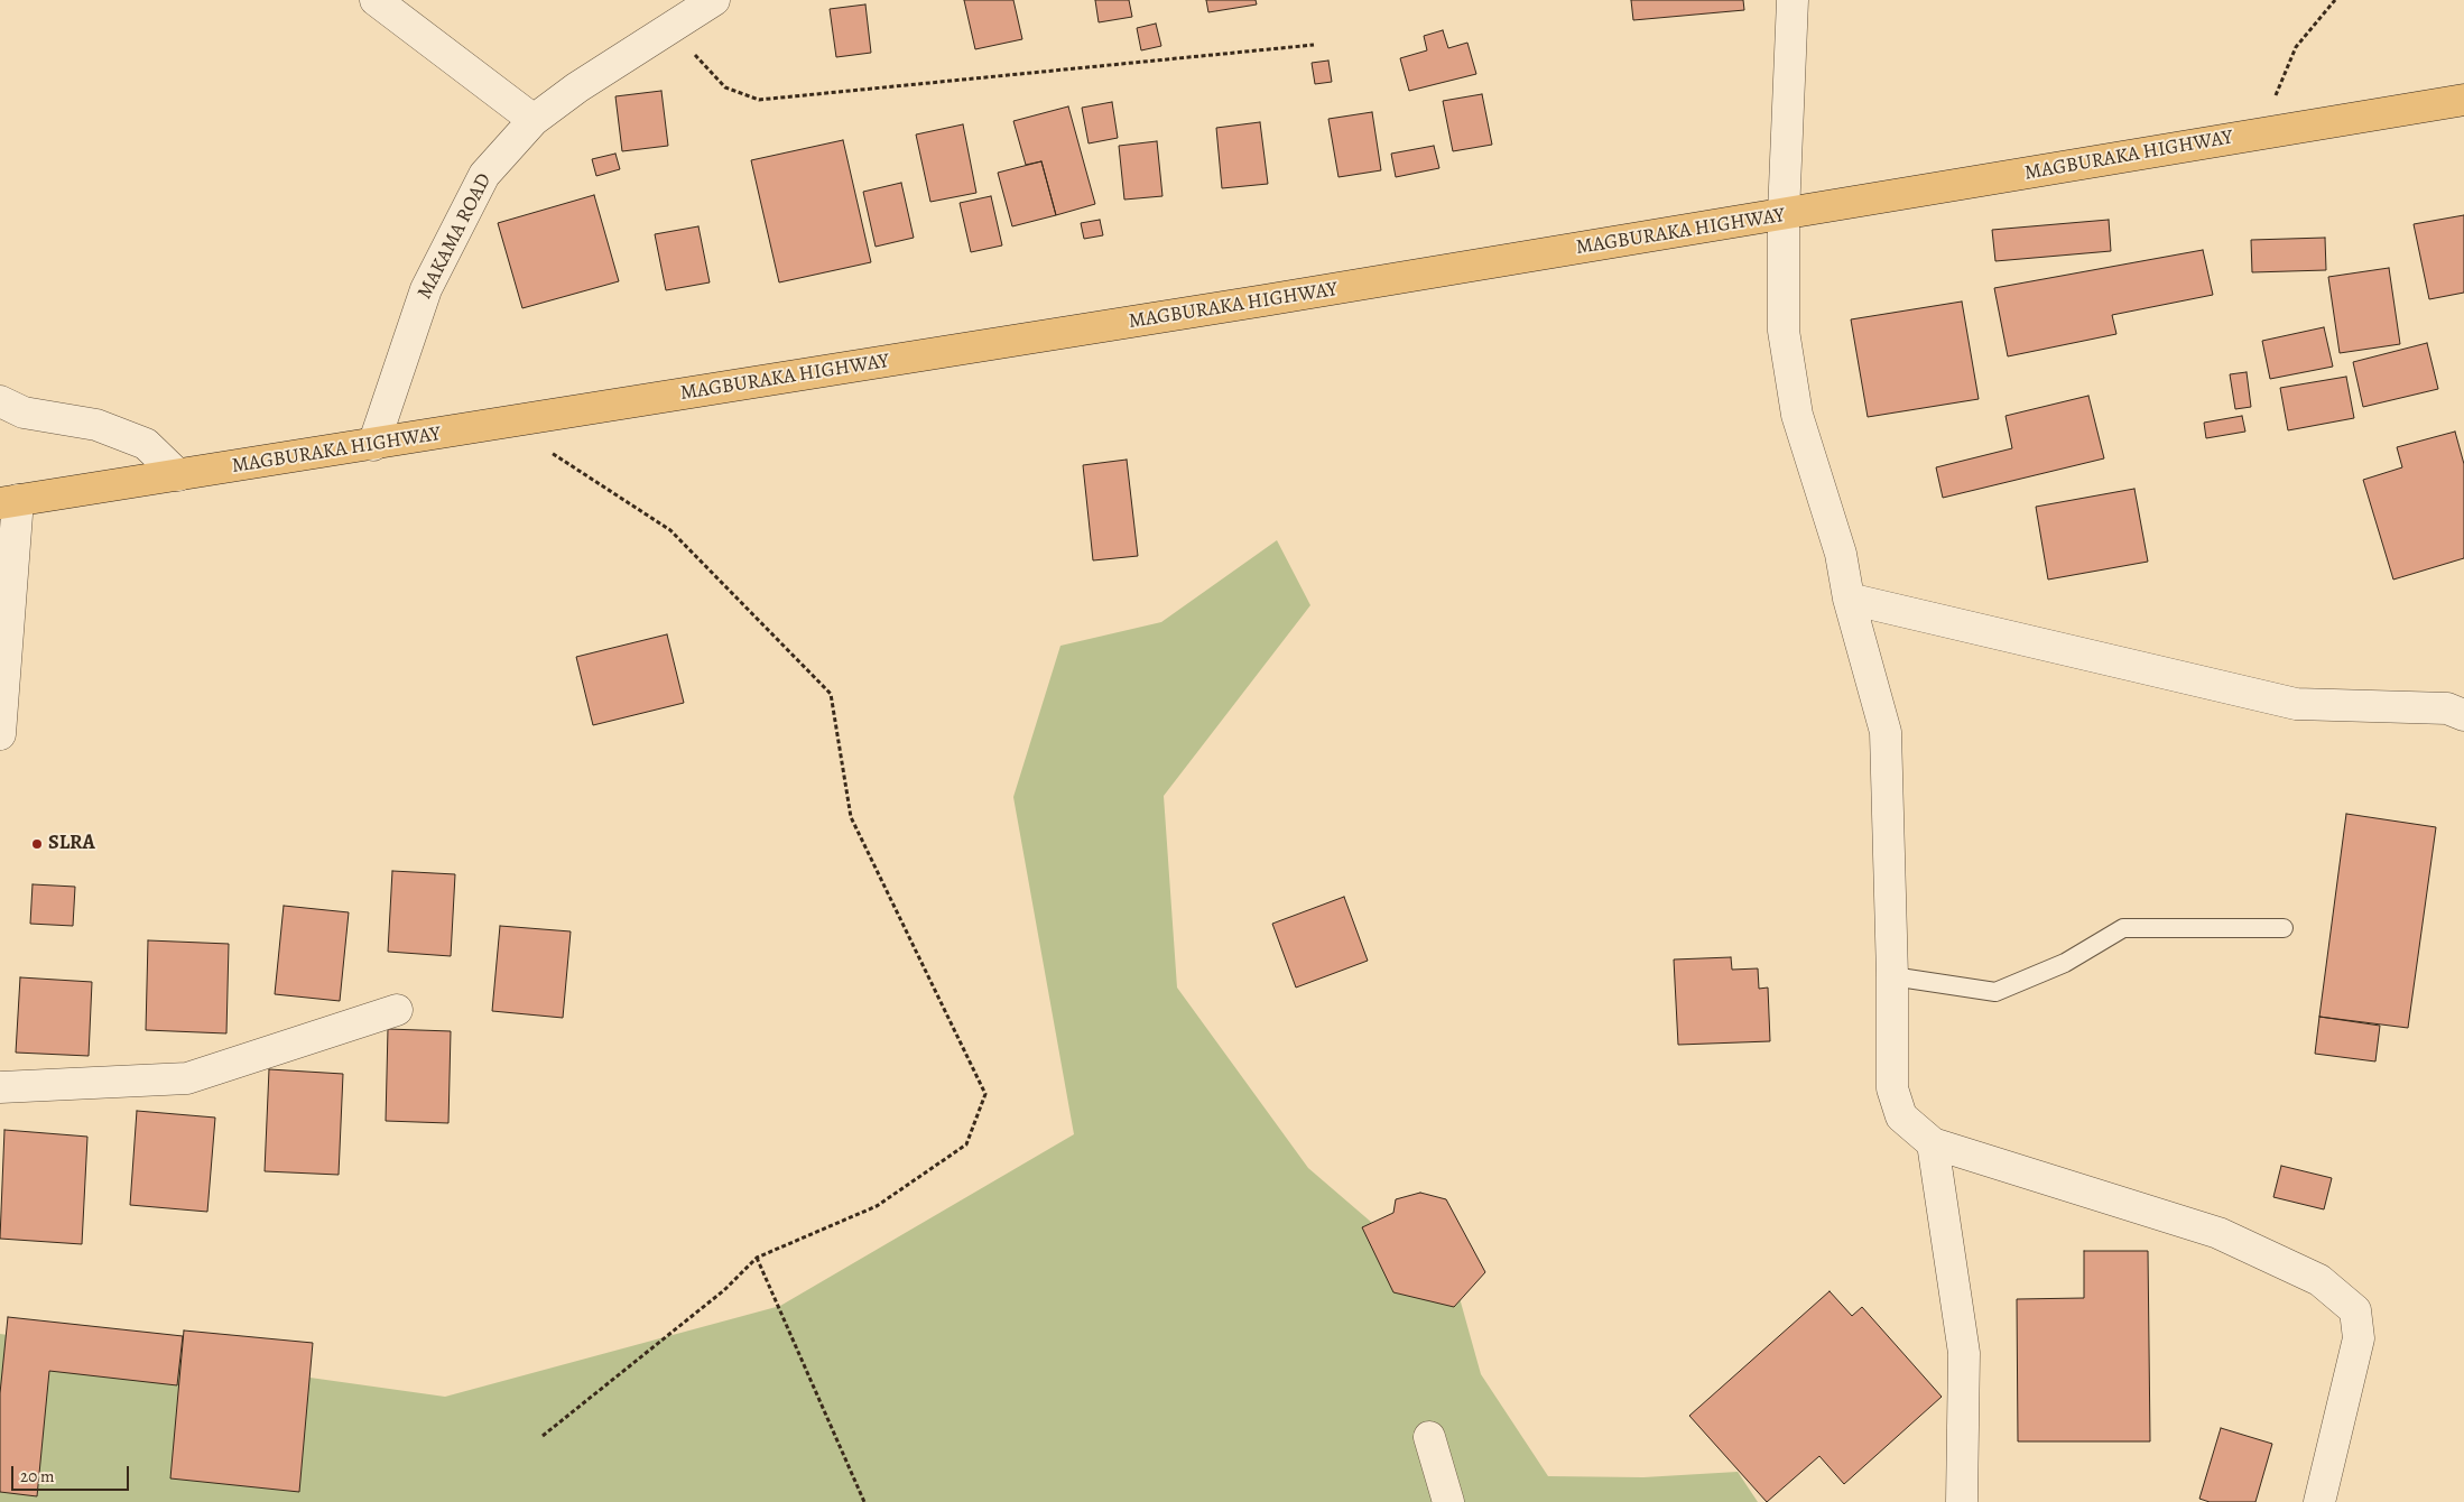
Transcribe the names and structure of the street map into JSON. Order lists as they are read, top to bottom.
{
  "streets": {
    "main road": ["MAGBURAKA HIGHWAY"],
    "street": ["MAKAMA ROAD"]
  },
  "crossings": [
    ["MAGBURAKA HIGHWAY", "MAKAMA ROAD"]
  ],
  "places": ["SLRA"],
  "scale_bar": "20 m"
}
